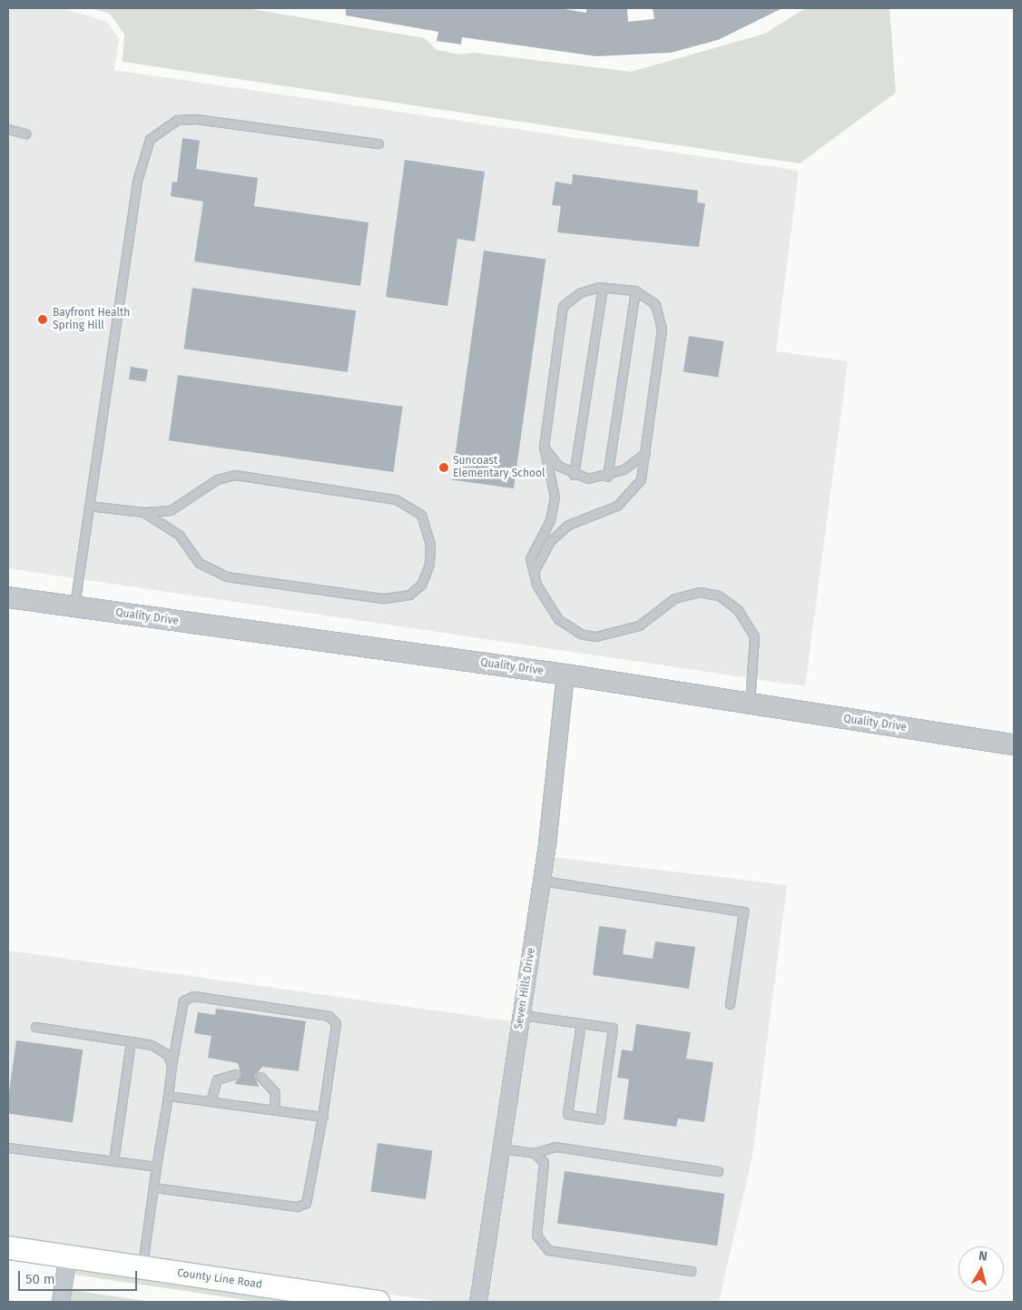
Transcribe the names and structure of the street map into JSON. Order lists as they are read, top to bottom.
{
  "streets": {
    "main road": ["County Line Road"],
    "street": ["Quality Drive", "Seven Hills Drive"]
  },
  "crossings": [
    ["Quality Drive", "Seven Hills Drive"]
  ],
  "places": ["Bayfront Health Spring Hill", "Suncoast Elementary School"],
  "scale_bar": "50 m",
  "north": "top"
}
